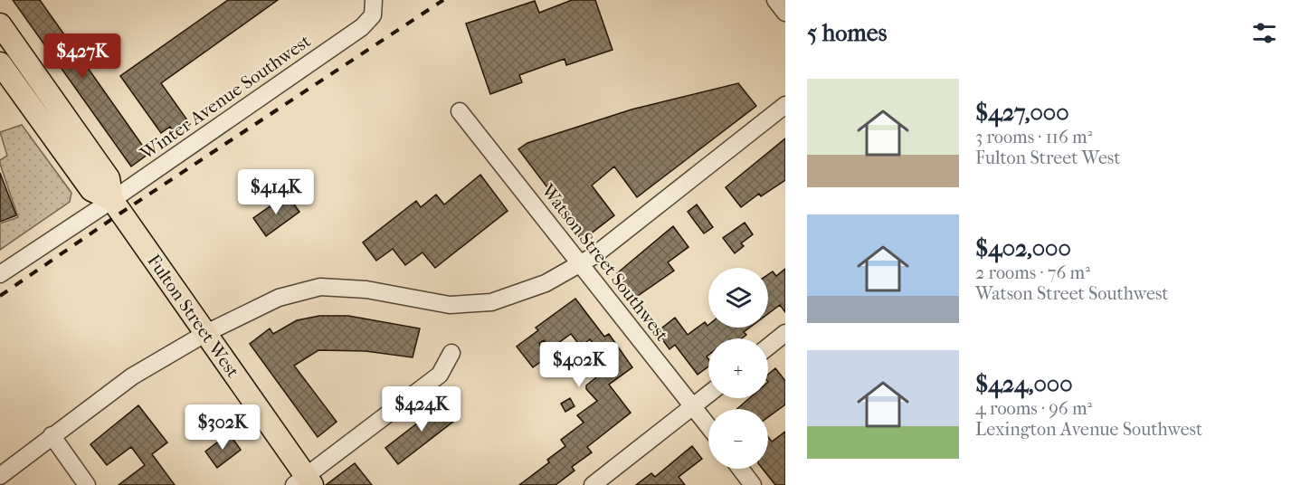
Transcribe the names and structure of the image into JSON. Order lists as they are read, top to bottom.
{
  "streets": {
    "main road": ["Fulton Street West"],
    "street": ["Winter Avenue Southwest", "Watson Street Southwest"]
  },
  "crossings": [
    ["Winter Avenue Southwest", "Fulton Street West"]
  ],
  "page": {
    "heading": "5 homes",
    "price": [
      "$427K",
      "$414K",
      "$402K",
      "$424K",
      "$302K"
    ],
    "list": [
      {
        "name": "$427,000",
        "note": "3 rooms · 116 m² · Fulton Street West"
      },
      {
        "name": "$402,000",
        "note": "2 rooms · 76 m² · Watson Street Southwest"
      },
      {
        "name": "$424,000",
        "note": "4 rooms · 96 m² · Lexington Avenue Southwest"
      }
    ],
    "map_buttons": ["+", "−"]
  }
}
